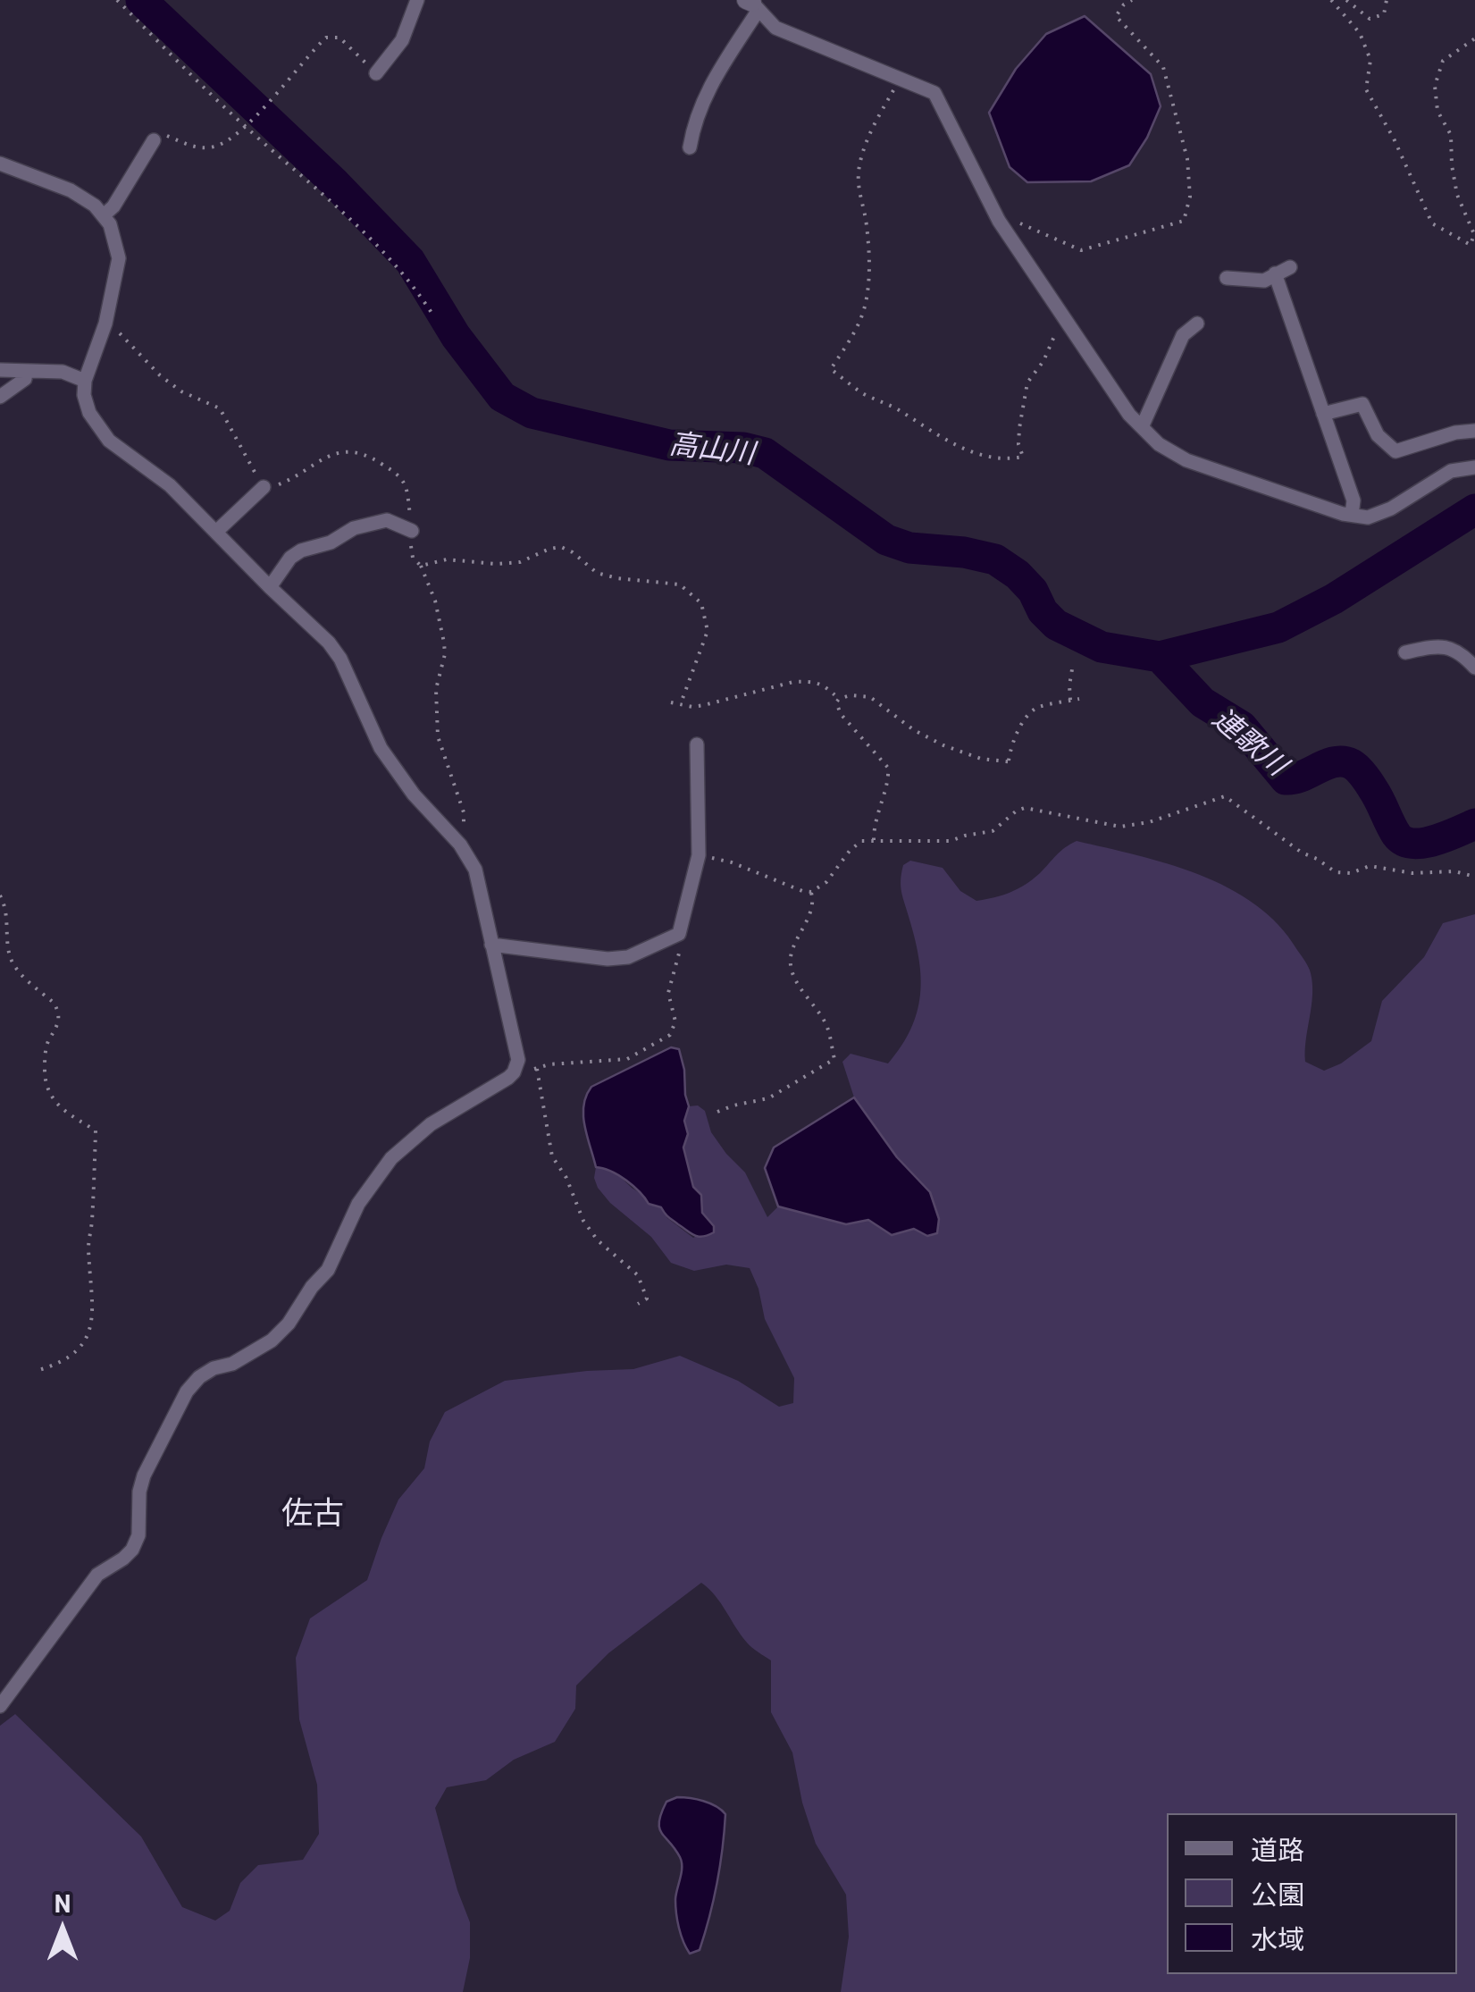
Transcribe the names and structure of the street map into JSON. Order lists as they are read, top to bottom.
{
  "districts": ["佐古"],
  "water": ["高山川", "連歌川"],
  "legend": ["道路", "公園", "水域"],
  "north": "top"
}
